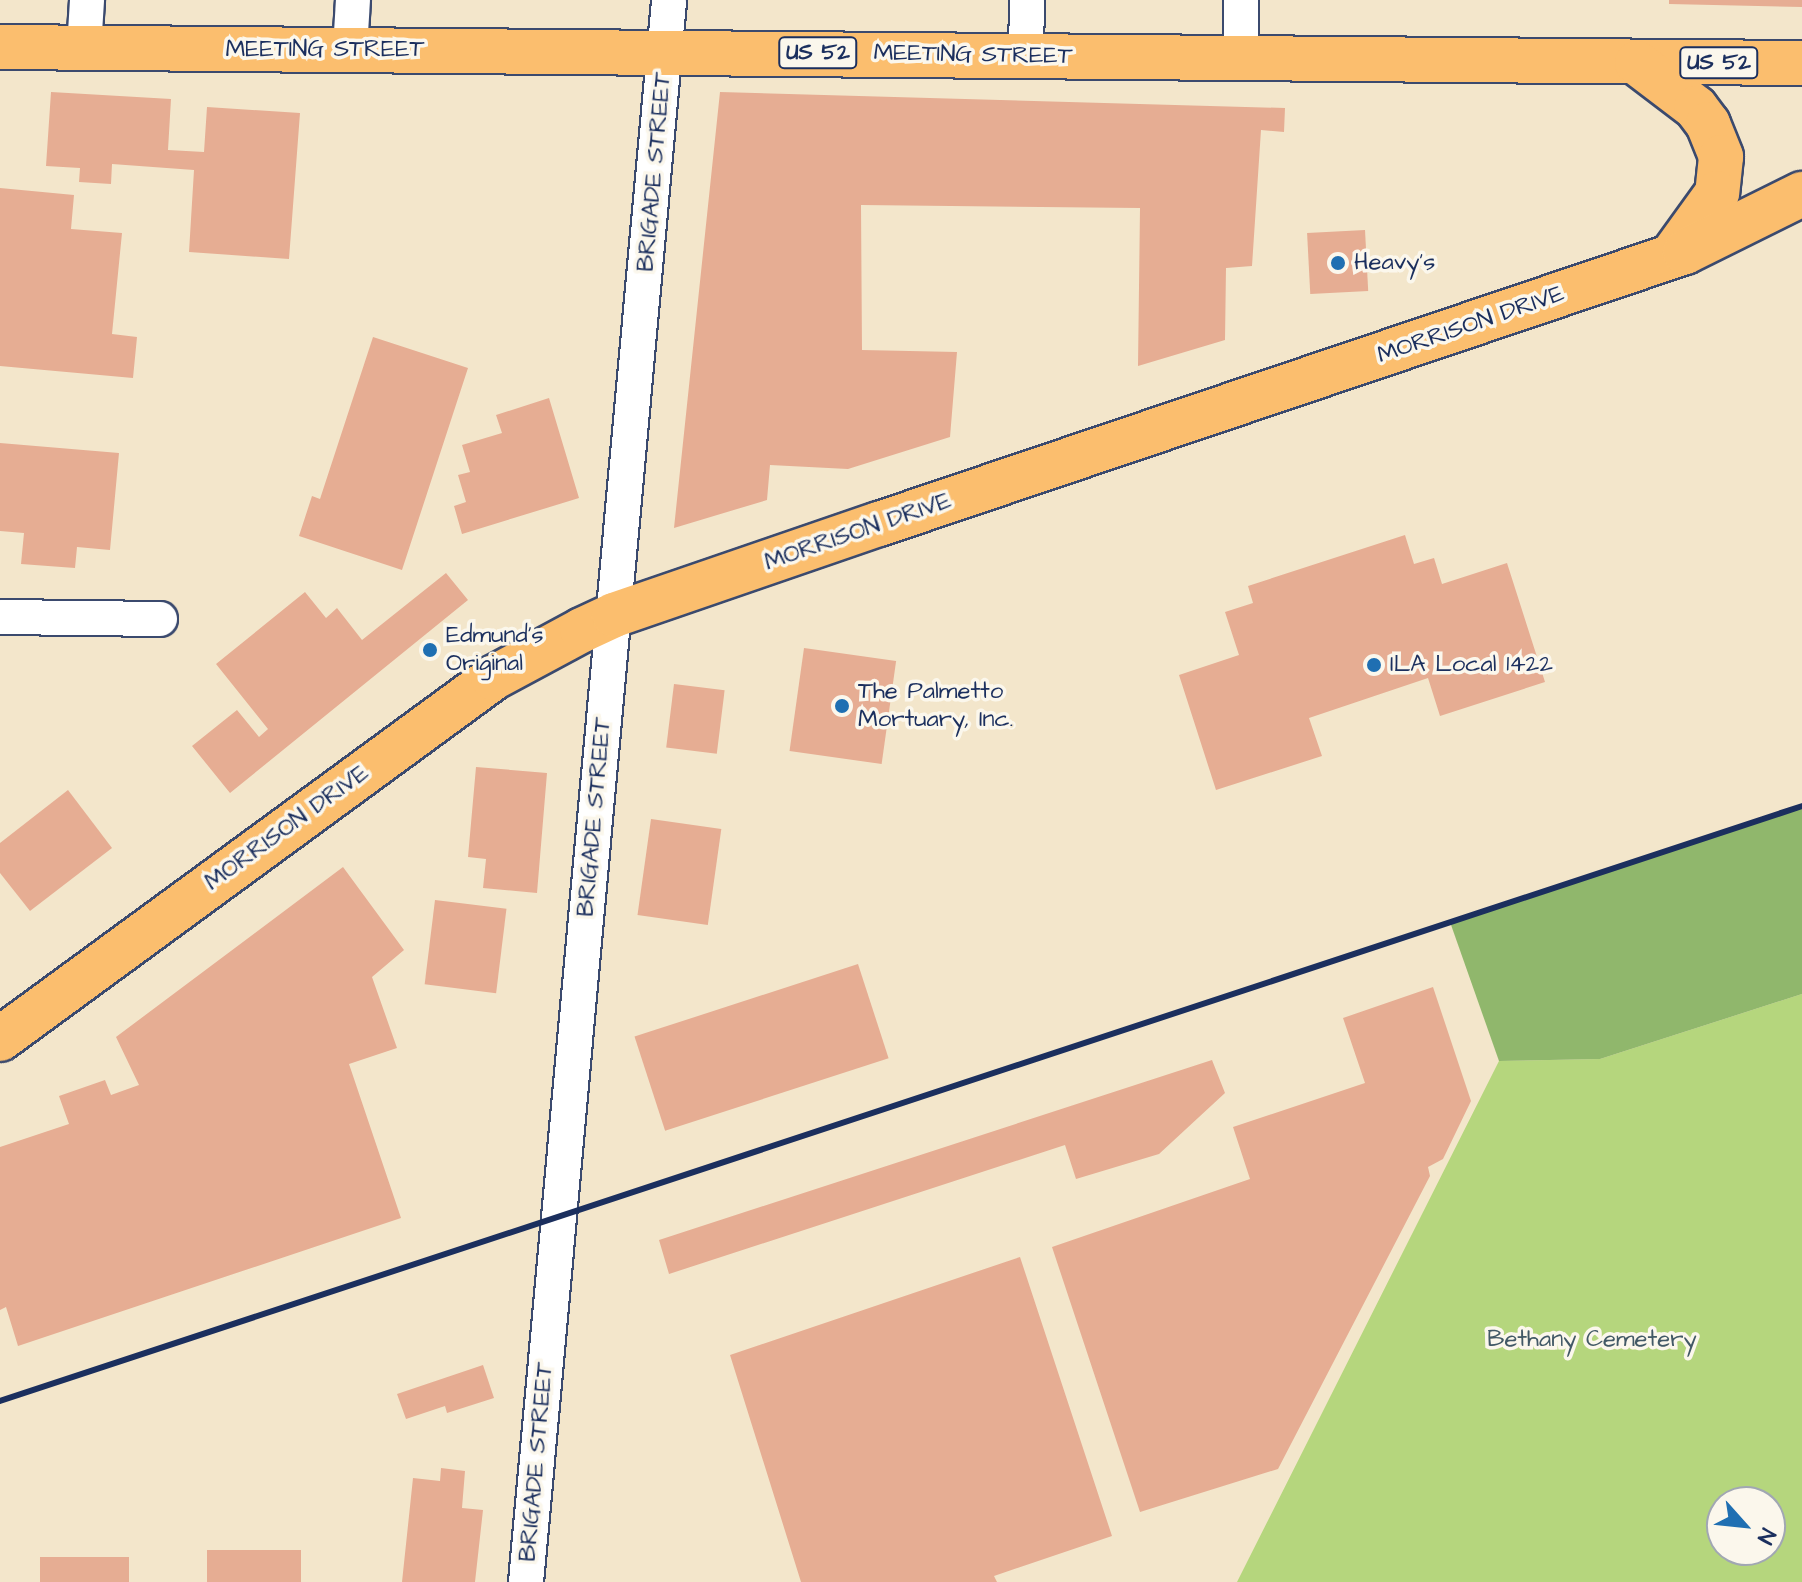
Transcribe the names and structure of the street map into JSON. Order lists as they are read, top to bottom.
{
  "streets": {
    "main road": ["MEETING STREET", "US 52", "MORRISON DRIVE"],
    "street": ["BRIGADE STREET"]
  },
  "crossings": [
    ["MEETING STREET", "BRIGADE STREET"],
    ["BRIGADE STREET", "MORRISON DRIVE"]
  ],
  "parks": ["Bethany Cemetery"],
  "places": [
    "Heavy's",
    "Edmund's Original",
    "ILA Local 1422",
    "The Palmetto Mortuary, Inc."
  ],
  "north": "bottom right"
}
